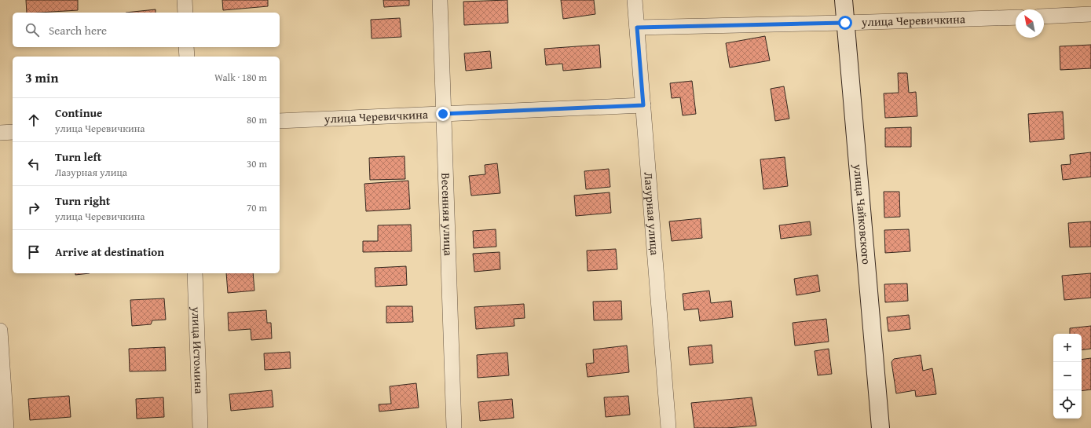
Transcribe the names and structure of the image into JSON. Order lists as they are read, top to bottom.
{
  "streets": {
    "main road": ["улица Чайковского"],
    "street": [
      "улица Черевичкина",
      "Весенняя улица",
      "Лазурная улица",
      "улица Истомина"
    ]
  },
  "crossings": [
    ["улица Черевичкина", "Весенняя улица"],
    ["улица Черевичкина", "Лазурная улица"],
    ["улица Черевичкина", "улица Чайковского"]
  ],
  "north": "top left",
  "page": {
    "search": "Search here",
    "heading": ["3 min", "Walk · 180 m"],
    "list": [
      ["Continue", "улица Черевичкина", "80 m"],
      ["Turn left", "Лазурная улица", "30 m"],
      ["Turn right", "улица Черевичкина", "70 m"],
      "Arrive at destination"
    ],
    "map_buttons": ["+", "−"]
  }
}
